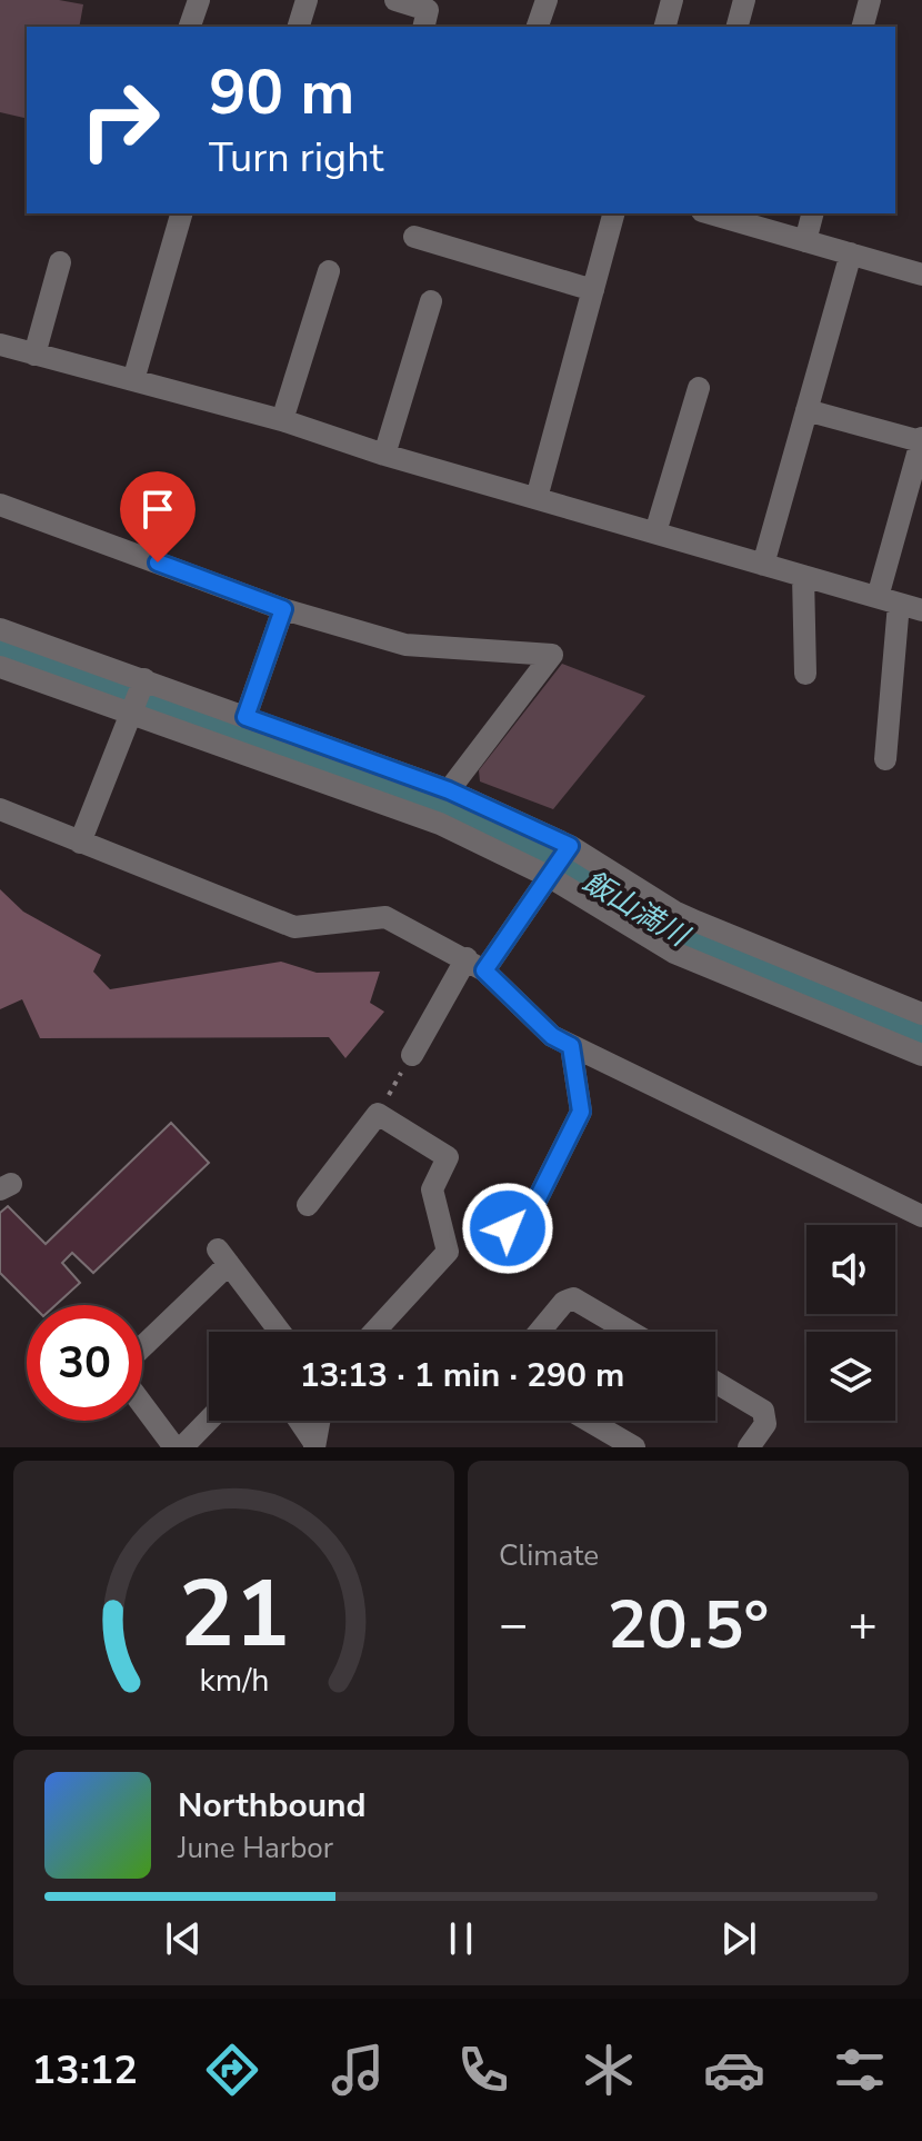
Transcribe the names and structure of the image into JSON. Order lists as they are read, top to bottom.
{
  "water": ["飯山満川"],
  "page": {
    "turn": ["90 m", "Turn right"],
    "limit": "30",
    "trip": "13:13 · 1 min · 290 m",
    "tile": "Climate",
    "heat": ["−", "20.5°", "+"],
    "song": ["Northbound", "June Harbor"],
    "tabs": "13:12",
    "gauge": ["21", "km/h"]
  }
}
